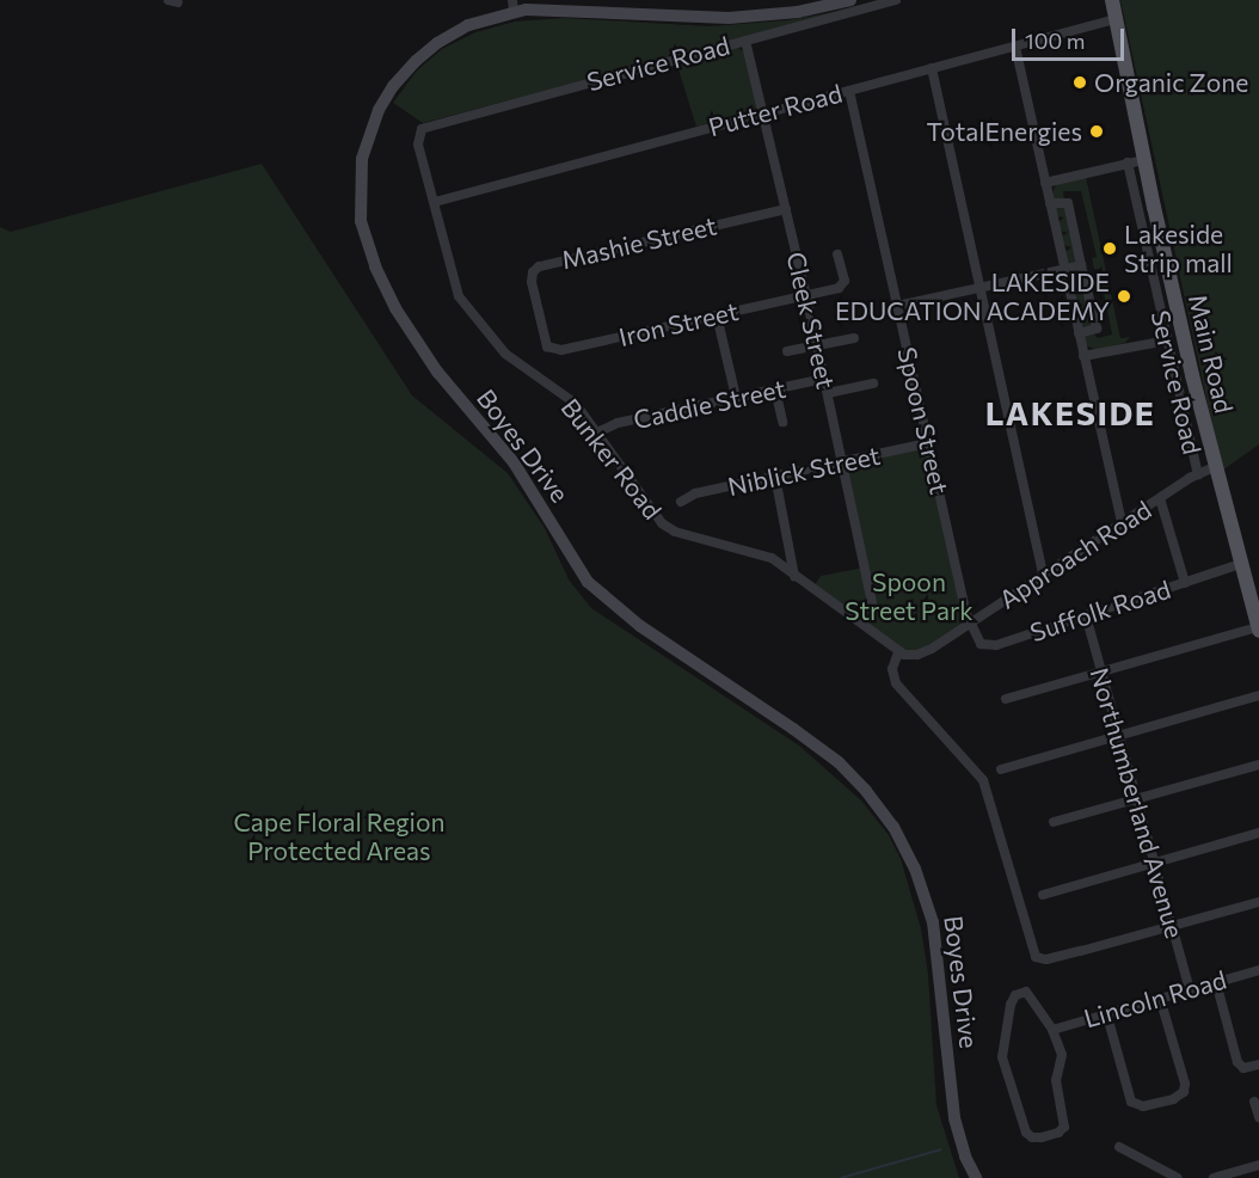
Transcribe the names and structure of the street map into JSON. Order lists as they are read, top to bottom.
{
  "streets": {
    "main road": ["Main Road", "Boyes Drive"],
    "street": [
      "Service Road",
      "Putter Road",
      "Mashie Street",
      "Cleek Street",
      "Iron Street",
      "Caddie Street",
      "Spoon Street",
      "Bunker Road",
      "Niblick Street",
      "Approach Road",
      "Suffolk Road",
      "Northumberland Avenue",
      "Lincoln Road"
    ]
  },
  "crossings": [
    ["Service Road", "Cleek Street"],
    ["Service Road", "Bunker Road"],
    ["Service Road", "Approach Road"],
    ["Putter Road", "Cleek Street"],
    ["Putter Road", "Main Road"],
    ["Putter Road", "Spoon Street"],
    ["Putter Road", "Bunker Road"],
    ["Mashie Street", "Cleek Street"],
    ["Mashie Street", "Iron Street"],
    ["Cleek Street", "Iron Street"],
    ["Cleek Street", "Caddie Street"],
    ["Cleek Street", "Niblick Street"],
    ["Main Road", "Approach Road"],
    ["Main Road", "Suffolk Road"],
    ["Caddie Street", "Bunker Road"],
    ["Spoon Street", "Niblick Street"],
    ["Spoon Street", "Approach Road"],
    ["Spoon Street", "Suffolk Road"],
    ["Bunker Road", "Approach Road"],
    ["Approach Road", "Suffolk Road"],
    ["Suffolk Road", "Northumberland Avenue"],
    ["Northumberland Avenue", "Lincoln Road"]
  ],
  "districts": ["LAKESIDE"],
  "parks": ["Spoon Street Park", "Cape Floral Region Protected Areas"],
  "places": [
    "Organic Zone",
    "TotalEnergies",
    "Lakeside Strip mall",
    "LAKESIDE EDUCATION ACADEMY"
  ],
  "scale_bar": "100 m"
}
